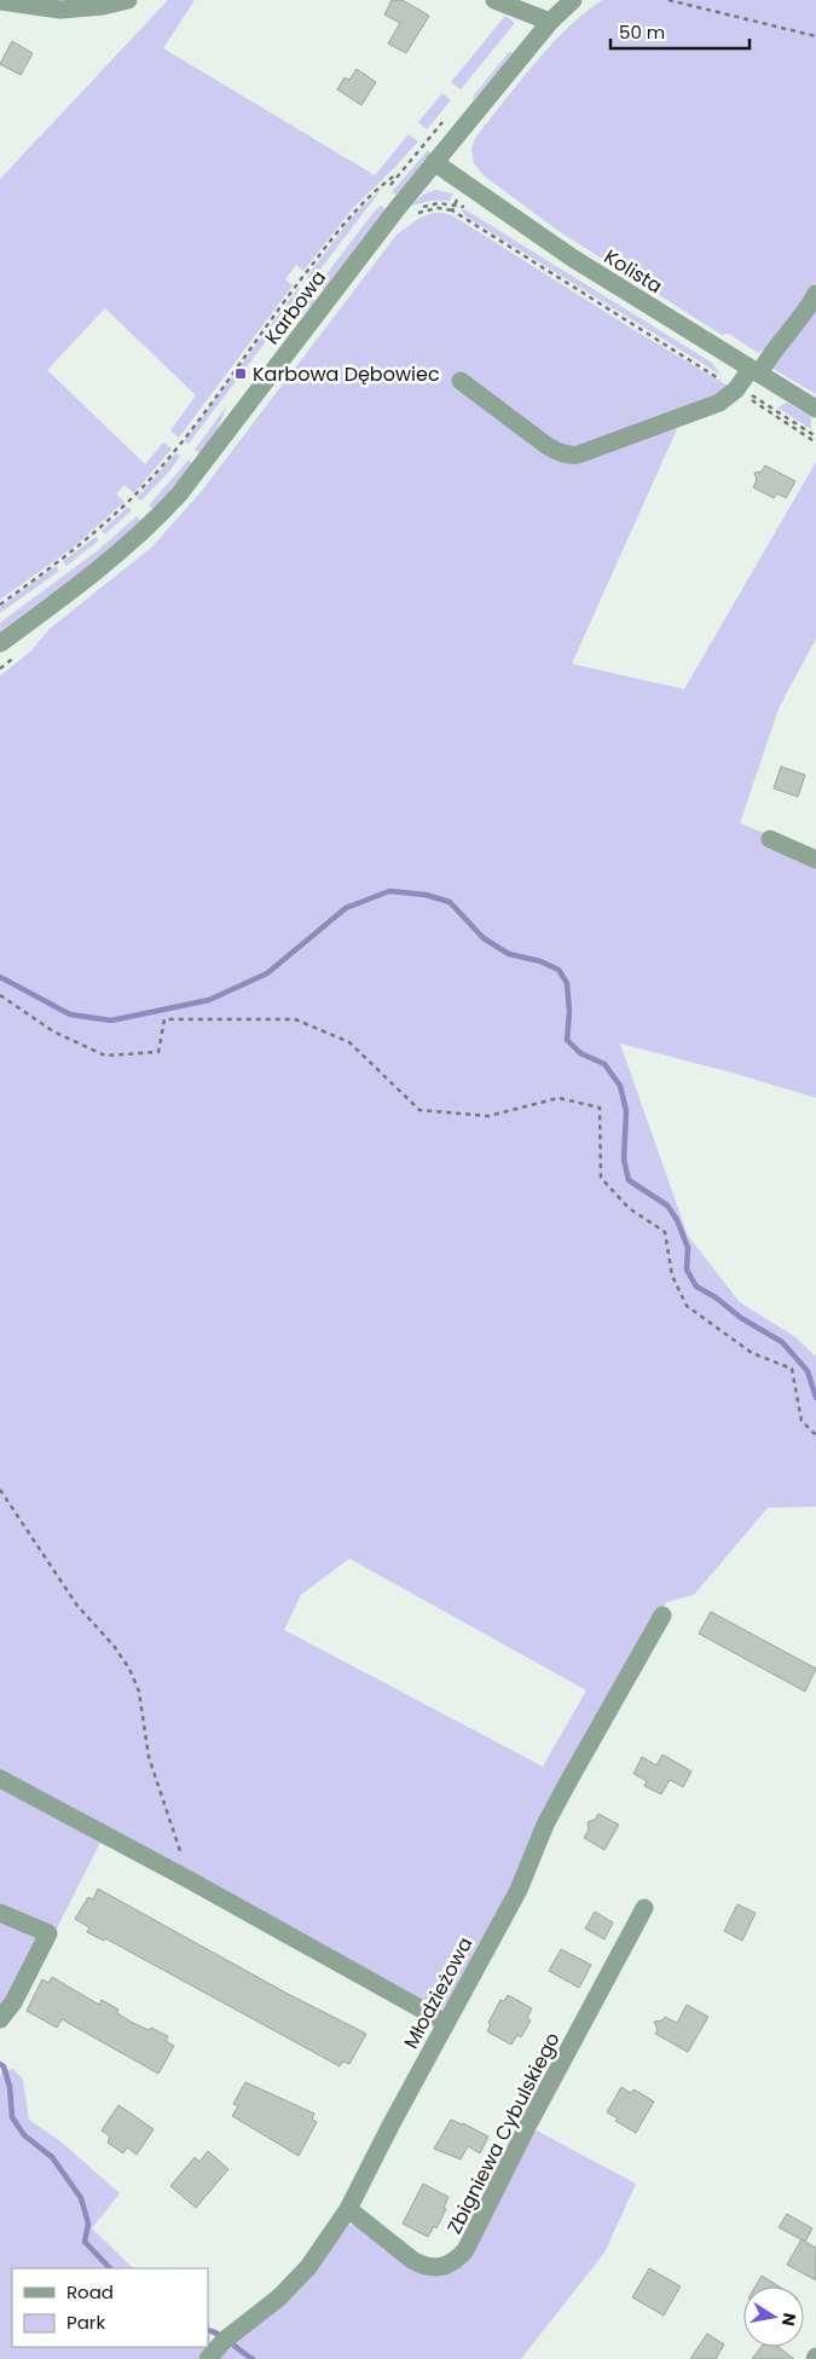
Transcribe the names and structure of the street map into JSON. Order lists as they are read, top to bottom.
{
  "streets": {
    "street": [
      "Kolista",
      "Karbowa",
      "Młodzieżowa",
      "Zbigniewa Cybulskiego"
    ]
  },
  "crossings": [
    ["Kolista", "Karbowa"],
    ["Młodzieżowa", "Zbigniewa Cybulskiego"]
  ],
  "places": {
    "transit": ["Karbowa Dębowiec"]
  },
  "legend": ["Road", "Park"],
  "scale_bar": "50 m",
  "north": "right"
}
